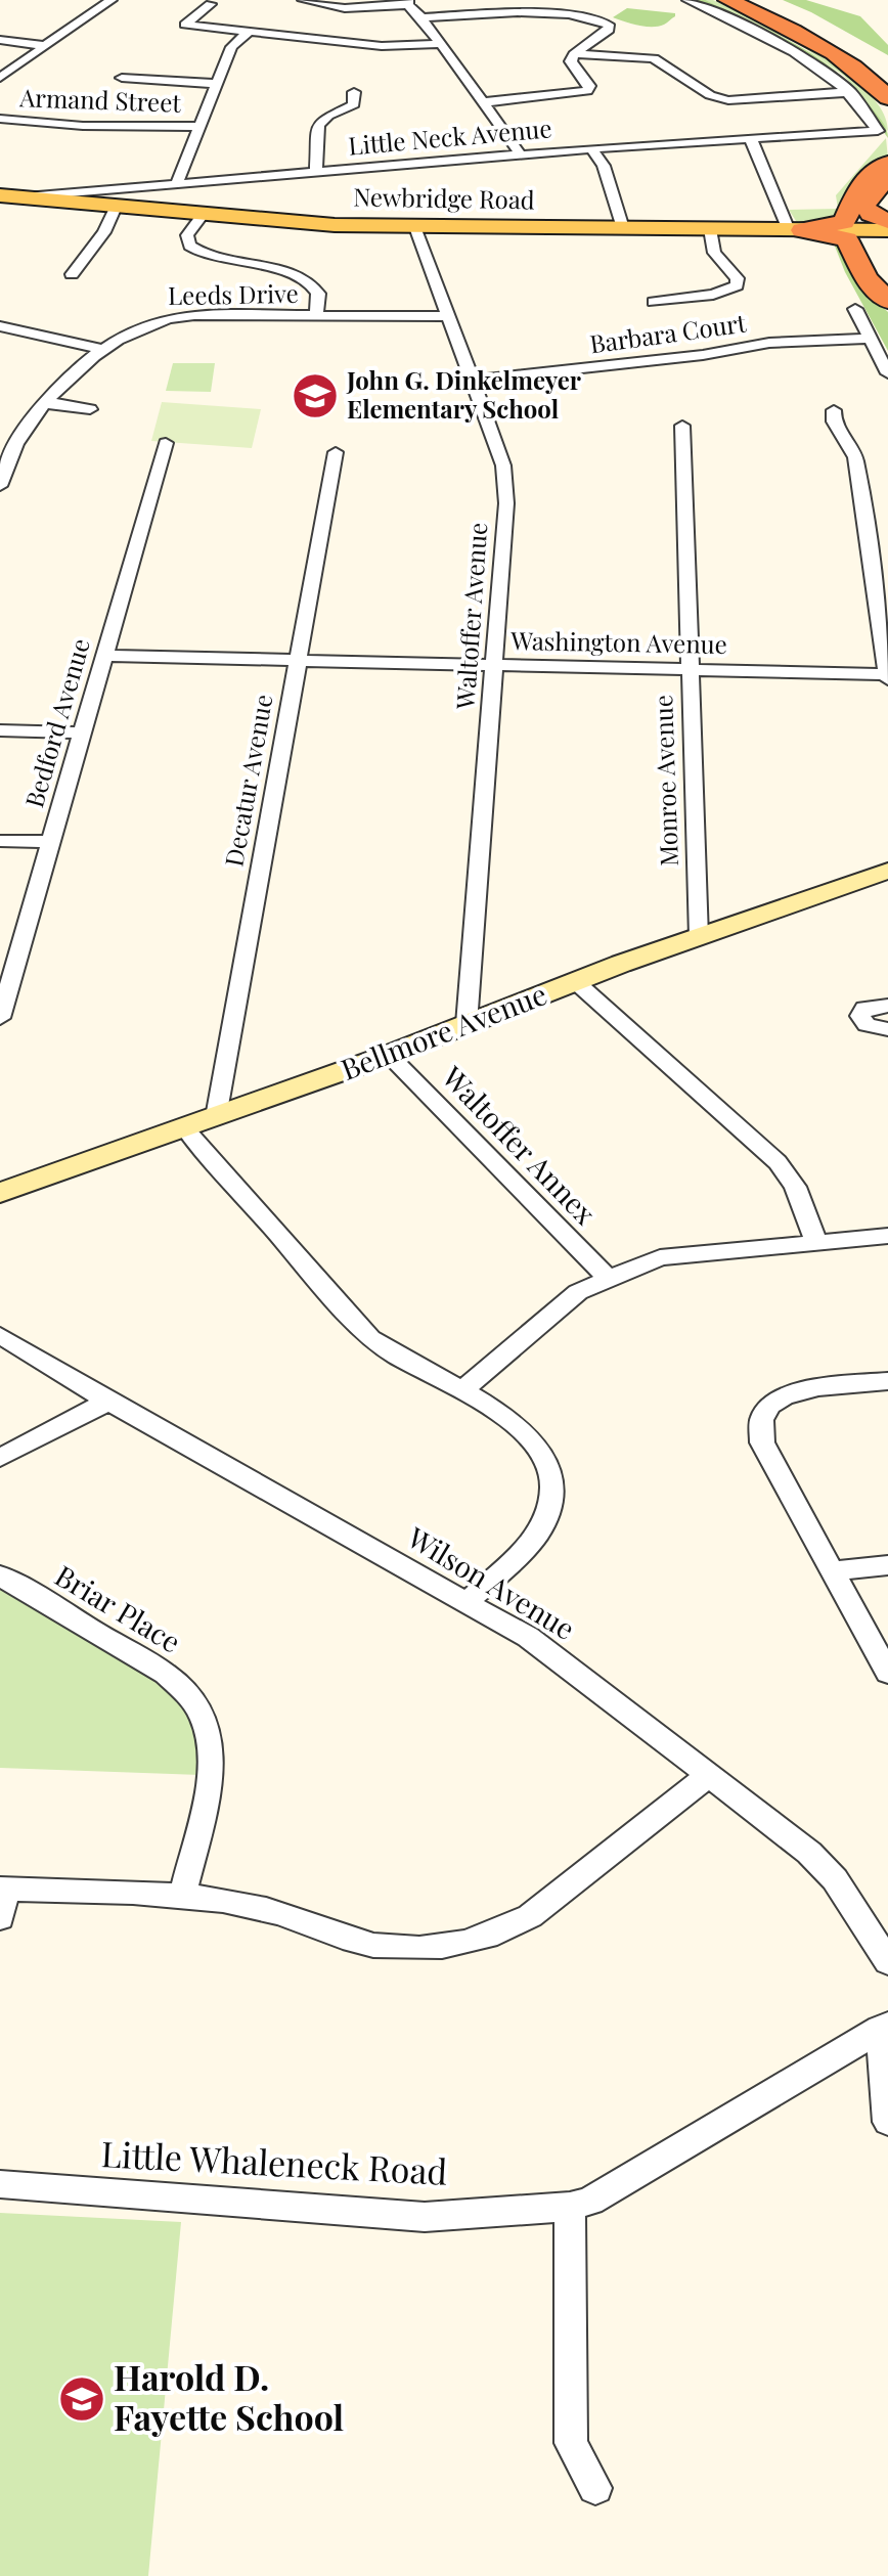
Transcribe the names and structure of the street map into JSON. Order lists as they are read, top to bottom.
{
  "streets": {
    "main road": ["Newbridge Road", "Bellmore Avenue"],
    "street": [
      "Armand Street",
      "Little Neck Avenue",
      "Leeds Drive",
      "Barbara Court",
      "Waltoffer Avenue",
      "Washington Avenue",
      "Bedford Avenue",
      "Decatur Avenue",
      "Monroe Avenue",
      "Waltoffer Annex",
      "Wilson Avenue",
      "Briar Place",
      "Little Whaleneck Road"
    ]
  },
  "crossings": [
    ["Little Neck Avenue", "Newbridge Road"],
    ["Newbridge Road", "Waltoffer Avenue"],
    ["Leeds Drive", "Waltoffer Avenue"],
    ["Barbara Court", "Waltoffer Avenue"],
    ["Waltoffer Avenue", "Washington Avenue"],
    ["Waltoffer Avenue", "Bellmore Avenue"],
    ["Washington Avenue", "Bedford Avenue"],
    ["Washington Avenue", "Decatur Avenue"],
    ["Washington Avenue", "Monroe Avenue"],
    ["Decatur Avenue", "Bellmore Avenue"],
    ["Monroe Avenue", "Bellmore Avenue"],
    ["Bellmore Avenue", "Waltoffer Annex"]
  ],
  "places": {
    "school or university": ["John G. Dinkelmeyer Elementary School", "Harold D. Fayette School"]
  }
}
